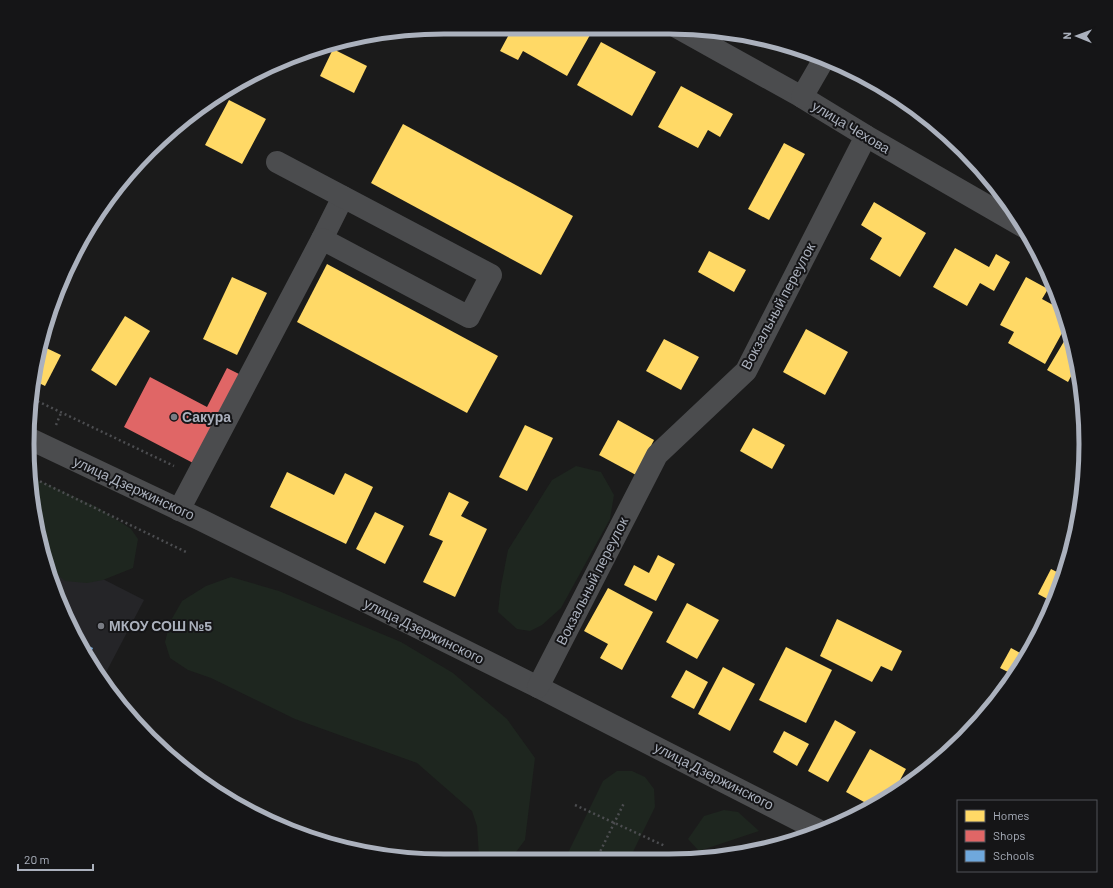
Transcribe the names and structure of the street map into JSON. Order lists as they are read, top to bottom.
{
  "streets": {
    "street": ["улица Чехова", "Вокзальный переулок", "улица Дзержинского"]
  },
  "crossings": [
    ["улица Чехова", "Вокзальный переулок"],
    ["Вокзальный переулок", "улица Дзержинского"]
  ],
  "places": ["Сакура", "МКОУ СОШ №5"],
  "legend": ["Homes", "Shops", "Schools"],
  "scale_bar": "20 m",
  "north": "left"
}
